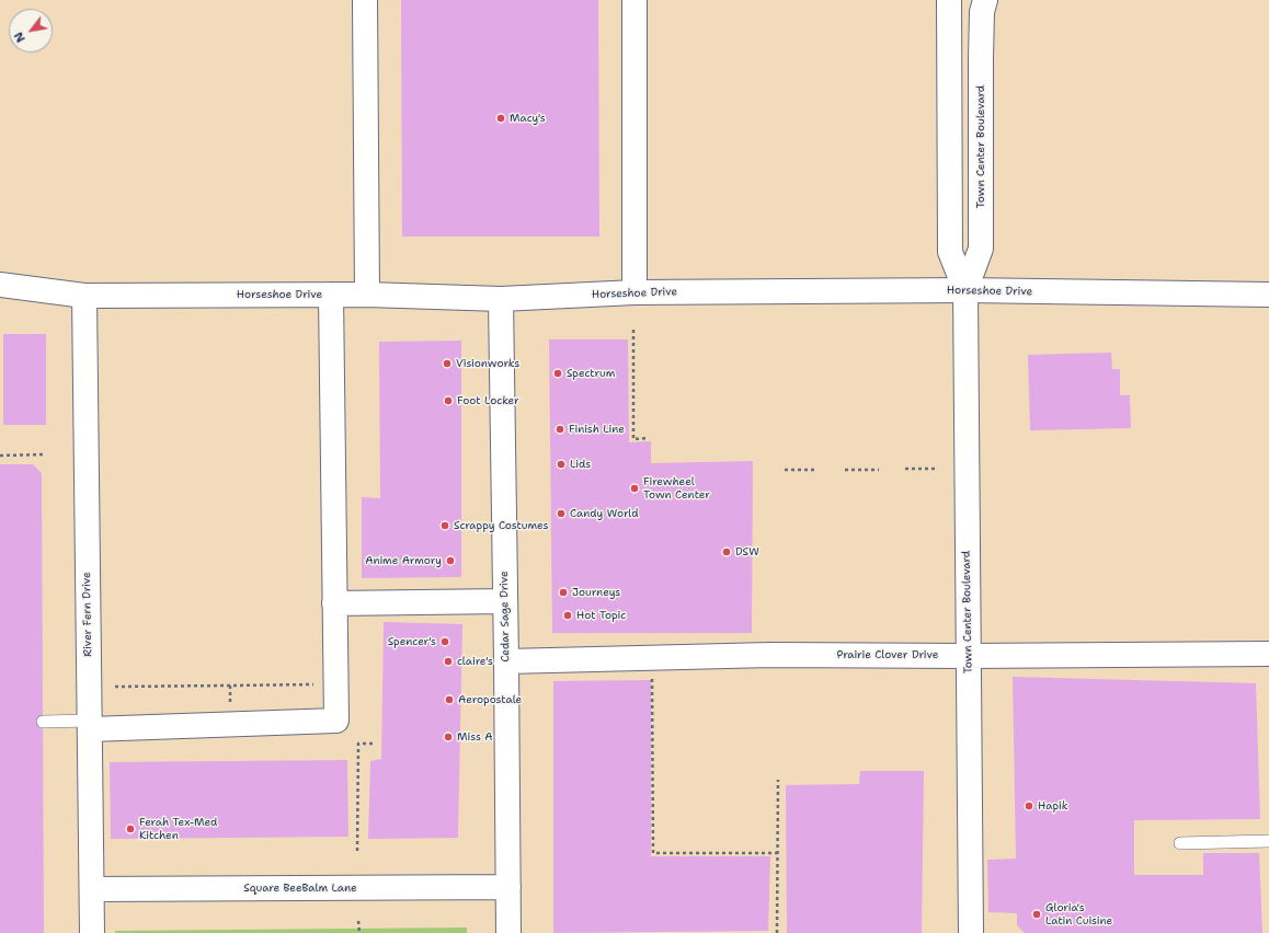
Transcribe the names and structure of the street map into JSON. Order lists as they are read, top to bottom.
{
  "streets": {
    "street": [
      "Town Center Boulevard",
      "Horseshoe Drive",
      "River Fern Drive",
      "Cedar Sage Drive",
      "Prairie Clover Drive",
      "Square BeeBalm Lane"
    ]
  },
  "crossings": [
    ["Town Center Boulevard", "Horseshoe Drive"],
    ["Town Center Boulevard", "Prairie Clover Drive"],
    ["Horseshoe Drive", "River Fern Drive"],
    ["Horseshoe Drive", "Cedar Sage Drive"],
    ["River Fern Drive", "Square BeeBalm Lane"],
    ["Cedar Sage Drive", "Prairie Clover Drive"],
    ["Cedar Sage Drive", "Square BeeBalm Lane"]
  ],
  "places": [
    "Macy's",
    "Visionworks",
    "Spectrum",
    "Foot Locker",
    "Finish Line",
    "Lids",
    "Firewheel Town Center",
    "Candy World",
    "Scrappy Costumes",
    "DSW",
    "Anime Armory",
    "Journeys",
    "Hot Topic",
    "Spencer's",
    "claire's",
    "Aeropostale",
    "Miss A",
    "Hapik",
    "Ferah Tex-Med Kitchen",
    "Gloria's Latin Cuisine"
  ],
  "north": "bottom left"
}
